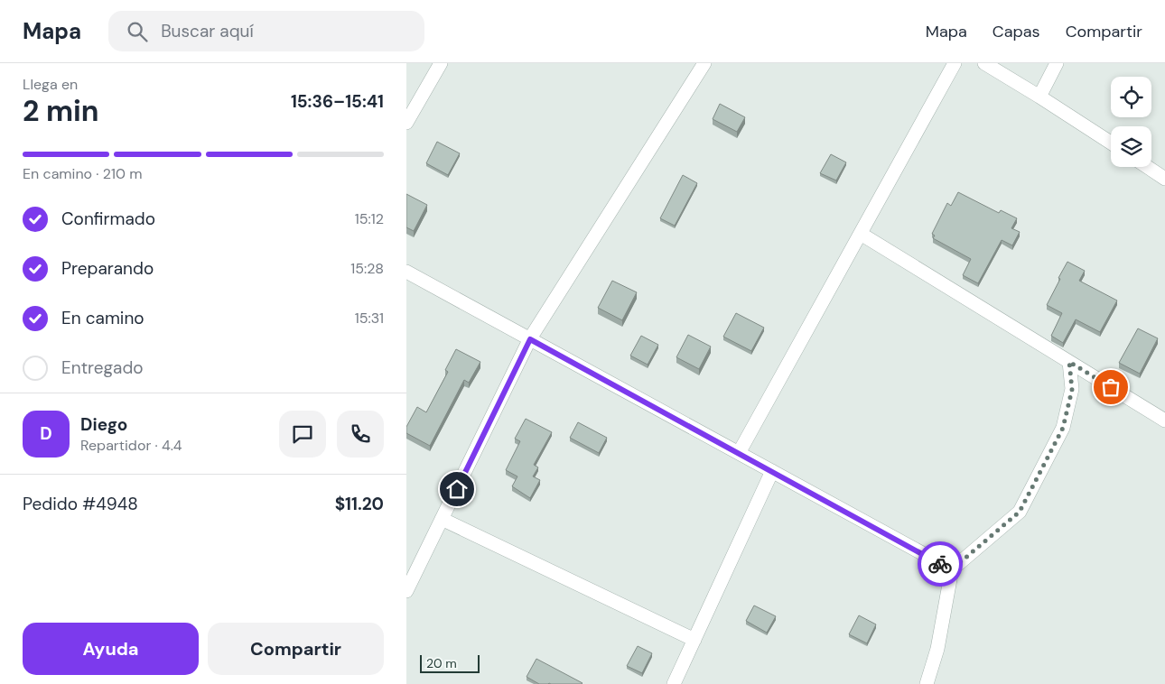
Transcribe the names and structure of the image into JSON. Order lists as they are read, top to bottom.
{
  "scale_bar": "20 m",
  "page": {
    "header": "Mapa",
    "search": "Buscar aquí",
    "nav": ["Mapa", "Capas", "Compartir"],
    "heading": ["2 min", "Llega en", "15:36–15:41"],
    "panel": [
      "Diego",
      "Repartidor · 4.4",
      "Pedido #4948",
      "$11.20"
    ],
    "bar": "En camino · 210 m",
    "list": [
      ["Confirmado", "15:12"],
      ["Preparando", "15:28"],
      ["En camino", "15:31"],
      "Entregado"
    ],
    "round": "D",
    "buttons": ["Ayuda", "Compartir"],
    "scale": "20 m"
  }
}
